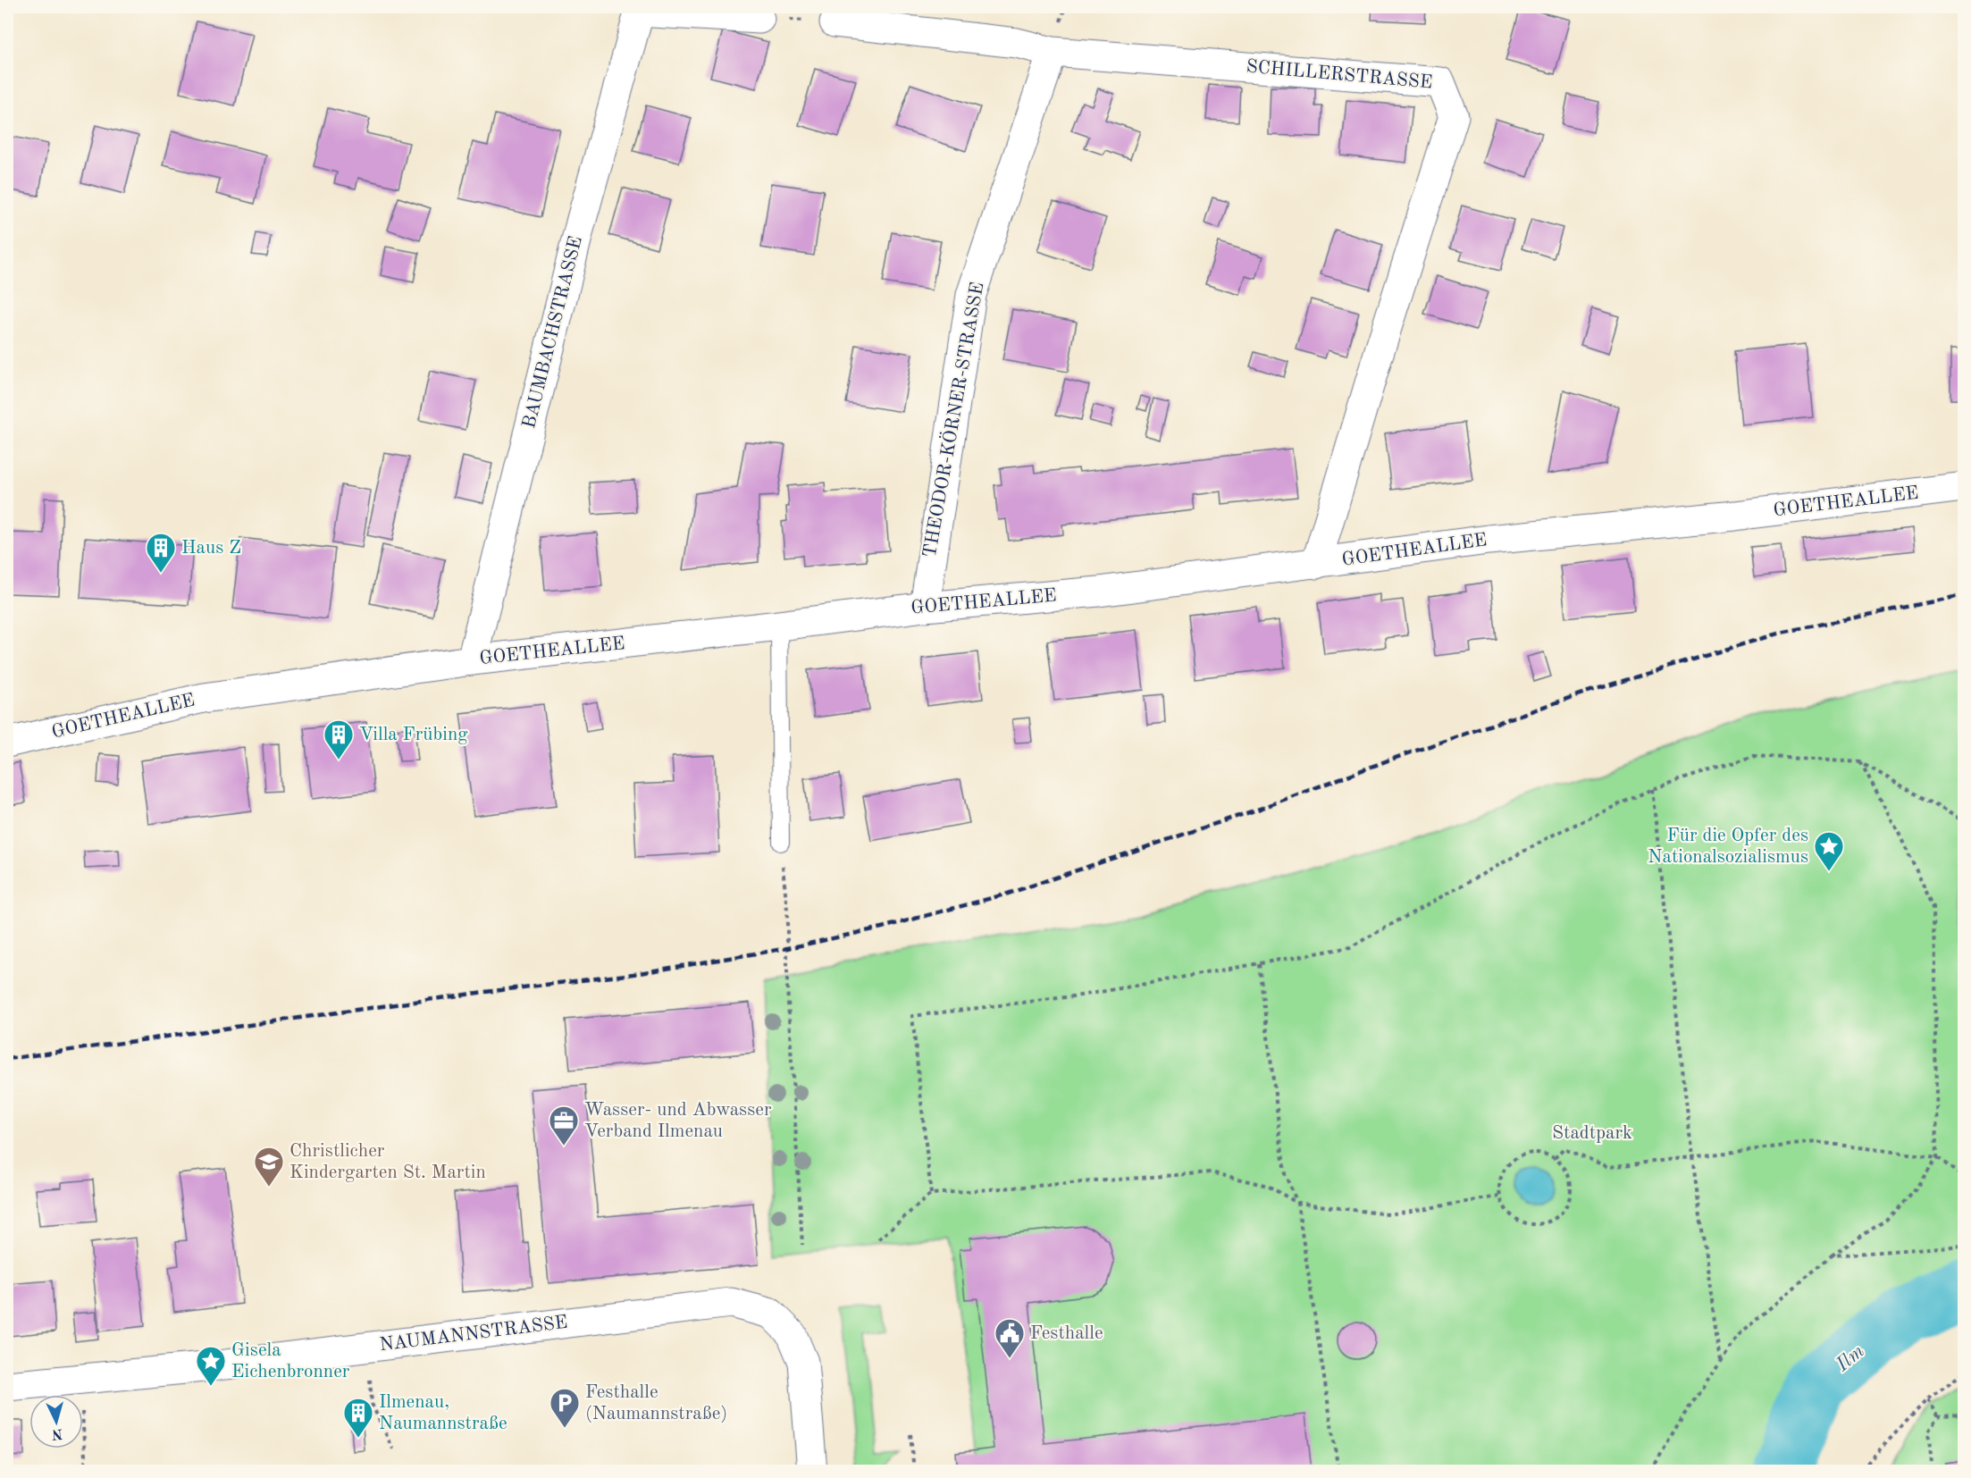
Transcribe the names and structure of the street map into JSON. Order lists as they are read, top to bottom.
{
  "streets": {
    "street": [
      "SCHILLERSTRASSE",
      "BAUMBACHSTRASSE",
      "THEODOR-KÖRNER-STRASSE",
      "GOETHEALLEE",
      "NAUMANNSTRASSE"
    ]
  },
  "crossings": [
    ["SCHILLERSTRASSE", "THEODOR-KÖRNER-STRASSE"],
    ["SCHILLERSTRASSE", "GOETHEALLEE"],
    ["BAUMBACHSTRASSE", "GOETHEALLEE"],
    ["THEODOR-KÖRNER-STRASSE", "GOETHEALLEE"]
  ],
  "water": ["Ilm"],
  "parks": ["Stadtpark"],
  "places": {
    "building": ["Haus Z", "Villa Frübing", "Ilmenau, Naumannstraße"],
    "place": ["Für die Opfer des Nationalsozialismus", "Gisela Eichenbronner"],
    "office": ["Wasser- und Abwasser Verband Ilmenau"],
    "school or university": ["Christlicher Kindergarten St. Martin"],
    "public building": ["Festhalle"],
    "parking": ["Festhalle (Naumannstraße)"]
  },
  "north": "bottom"
}
